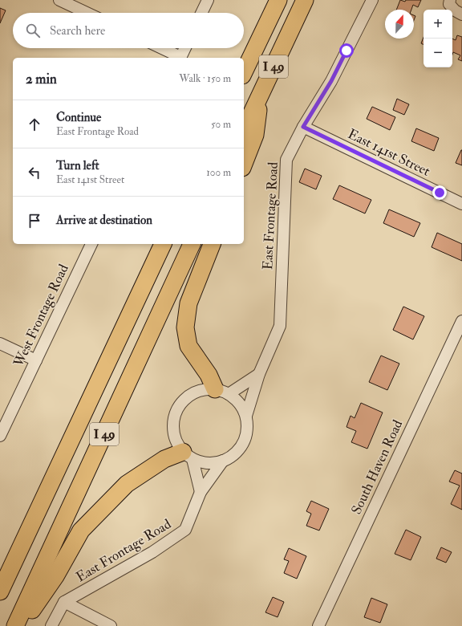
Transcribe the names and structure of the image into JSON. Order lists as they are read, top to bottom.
{
  "streets": {
    "highway": ["I 49"],
    "street": [
      "East 141st Street",
      "East Frontage Road",
      "West Frontage Road",
      "South Haven Road"
    ]
  },
  "crossings": [
    ["East 141st Street", "East Frontage Road"]
  ],
  "north": "top",
  "page": {
    "map_buttons": ["+", "−"],
    "search": "Search here",
    "heading": ["2 min", "Walk · 150 m"],
    "list": [
      ["Continue", "East Frontage Road", "50 m"],
      ["Turn left", "East 141st Street", "100 m"],
      "Arrive at destination"
    ]
  }
}
